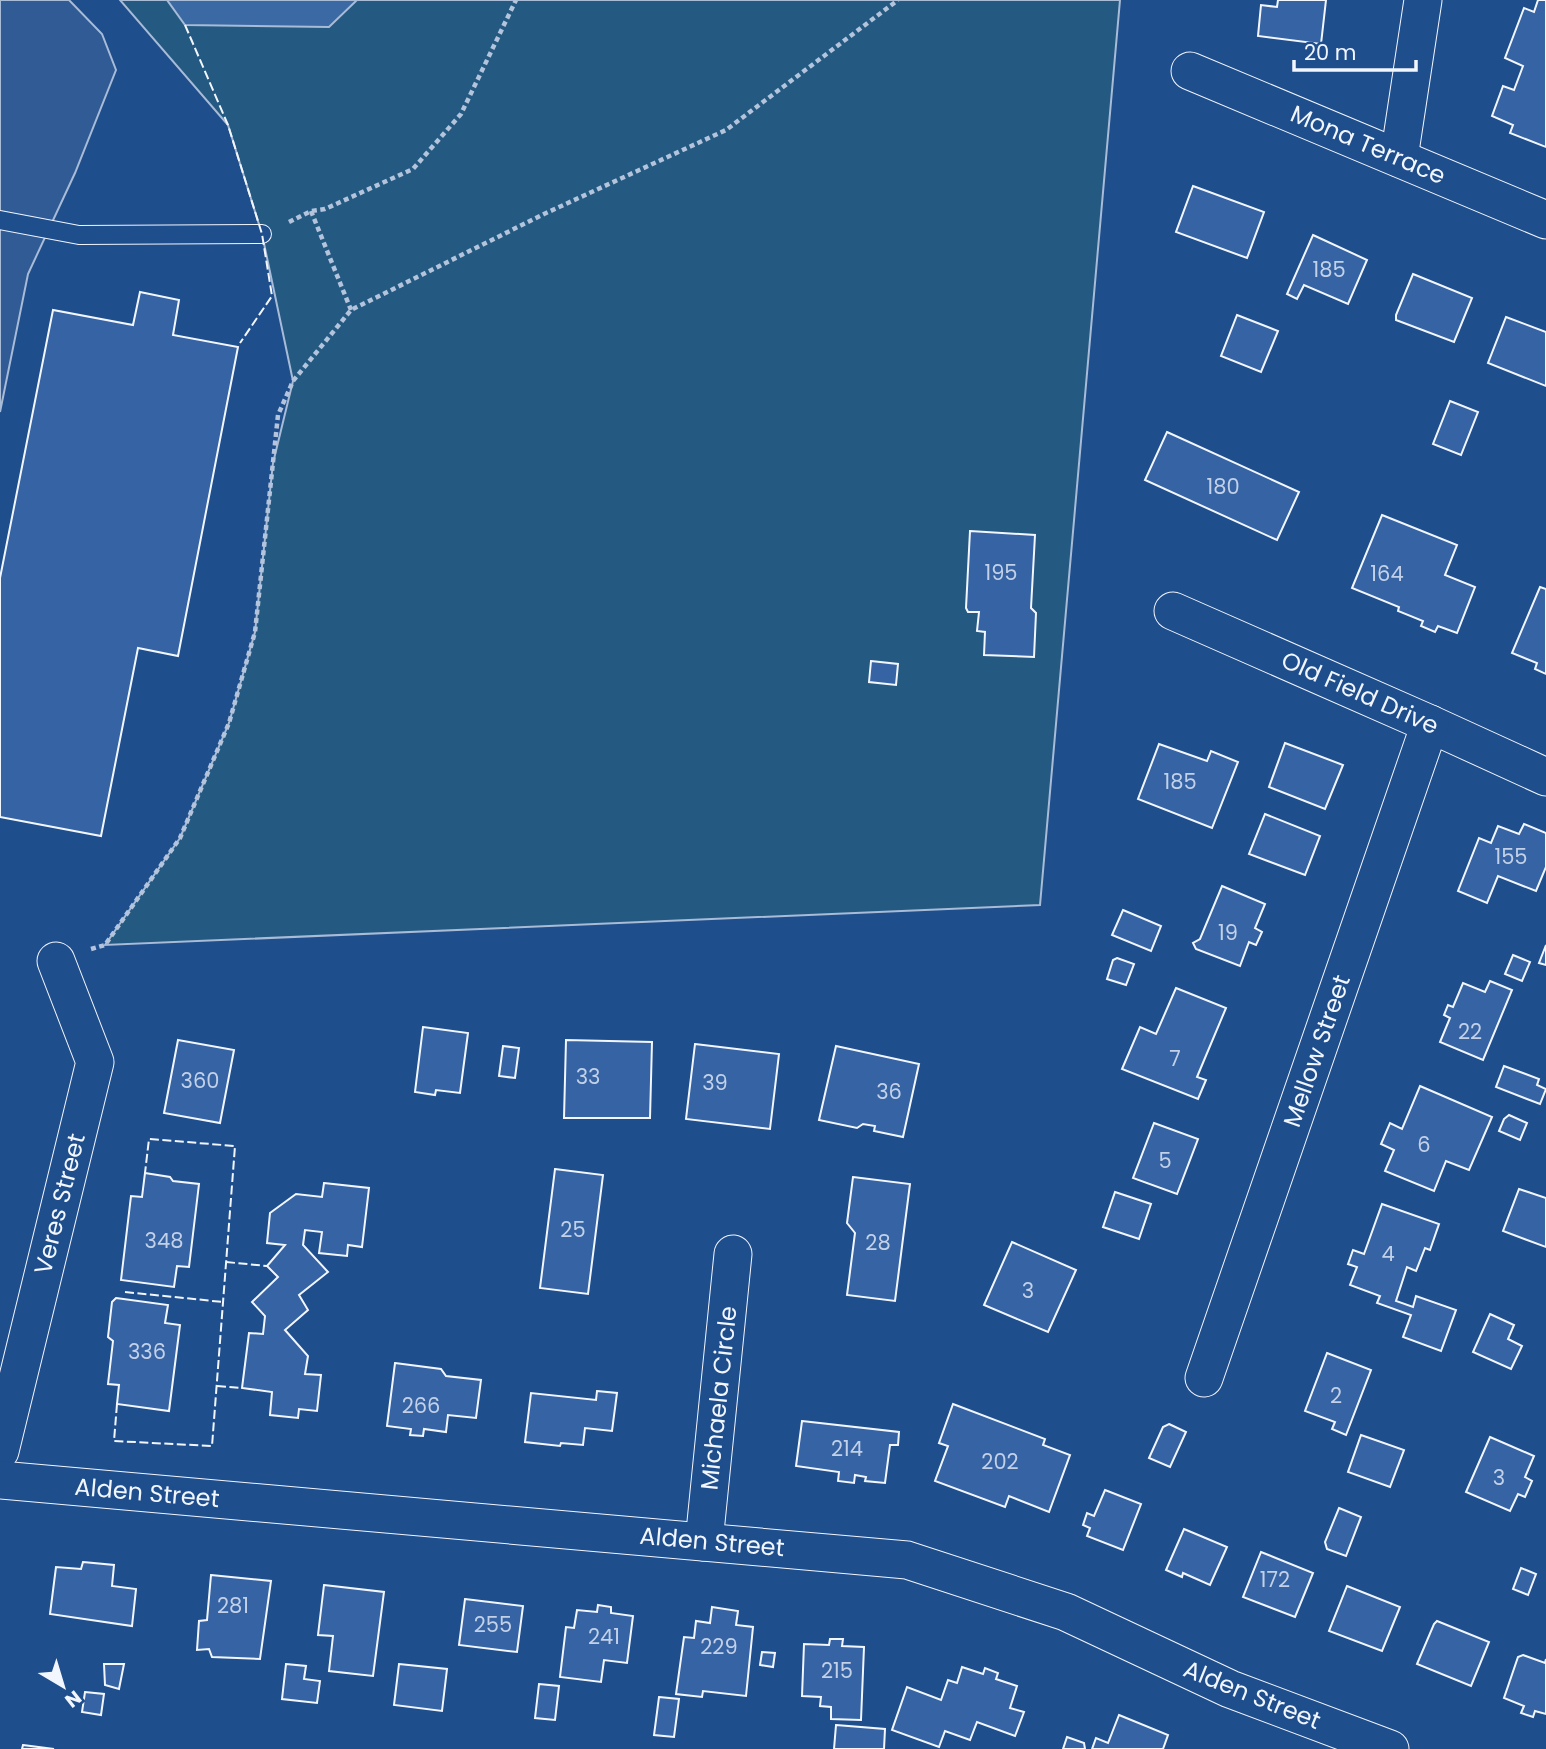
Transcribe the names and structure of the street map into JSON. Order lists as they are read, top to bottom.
{
  "streets": {
    "street": [
      "Mona Terrace",
      "Old Field Drive",
      "Mellow Street",
      "Veres Street",
      "Michaela Circle",
      "Alden Street"
    ]
  },
  "crossings": [
    ["Old Field Drive", "Mellow Street"],
    ["Michaela Circle", "Alden Street"]
  ],
  "house_numbers": [
    "185",
    "180",
    "195",
    "164",
    "185",
    "155",
    "19",
    "22",
    "7",
    "33",
    "360",
    "39",
    "36",
    "6",
    "5",
    "25",
    "348",
    "28",
    "4",
    "3",
    "336",
    "2",
    "266",
    "214",
    "202",
    "3",
    "172",
    "281",
    "255",
    "241",
    "229",
    "215"
  ],
  "scale_bar": "20 m",
  "north": "bottom right"
}
